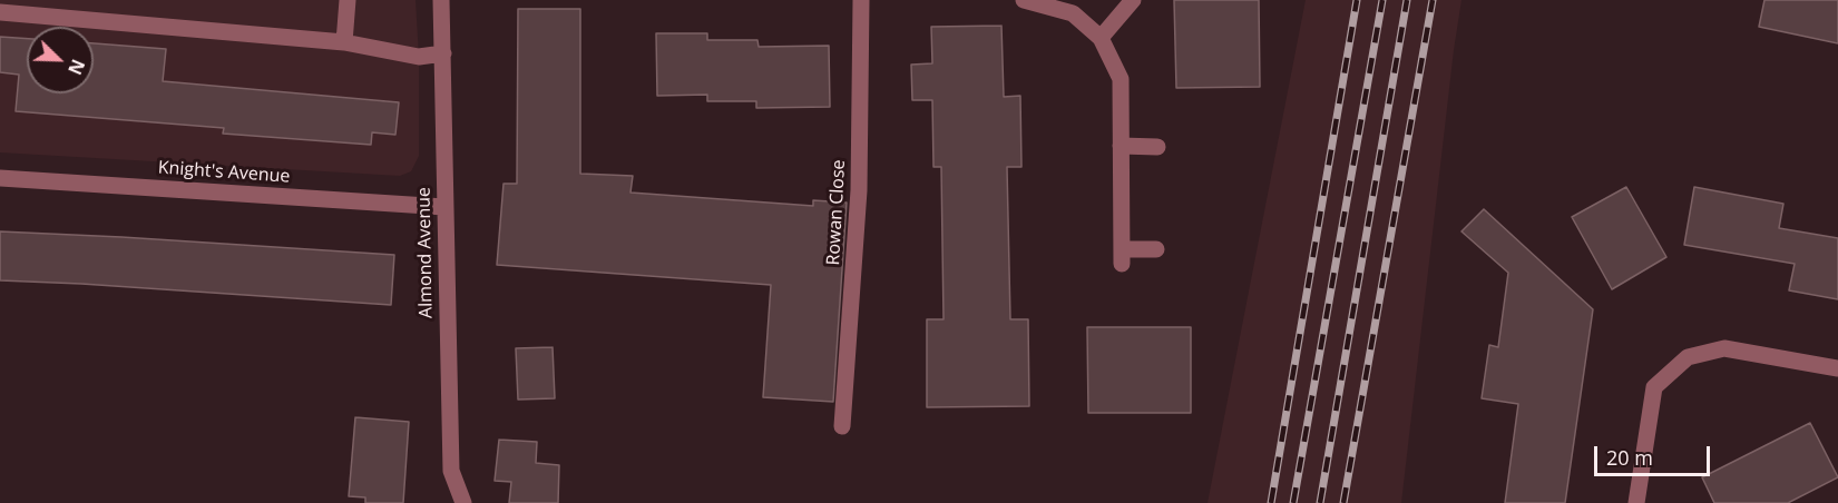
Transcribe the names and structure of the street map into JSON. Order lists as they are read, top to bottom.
{
  "streets": {
    "street": ["Knight's Avenue", "Rowan Close", "Almond Avenue"]
  },
  "crossings": [
    ["Knight's Avenue", "Almond Avenue"]
  ],
  "scale_bar": "20 m",
  "north": "bottom right"
}
